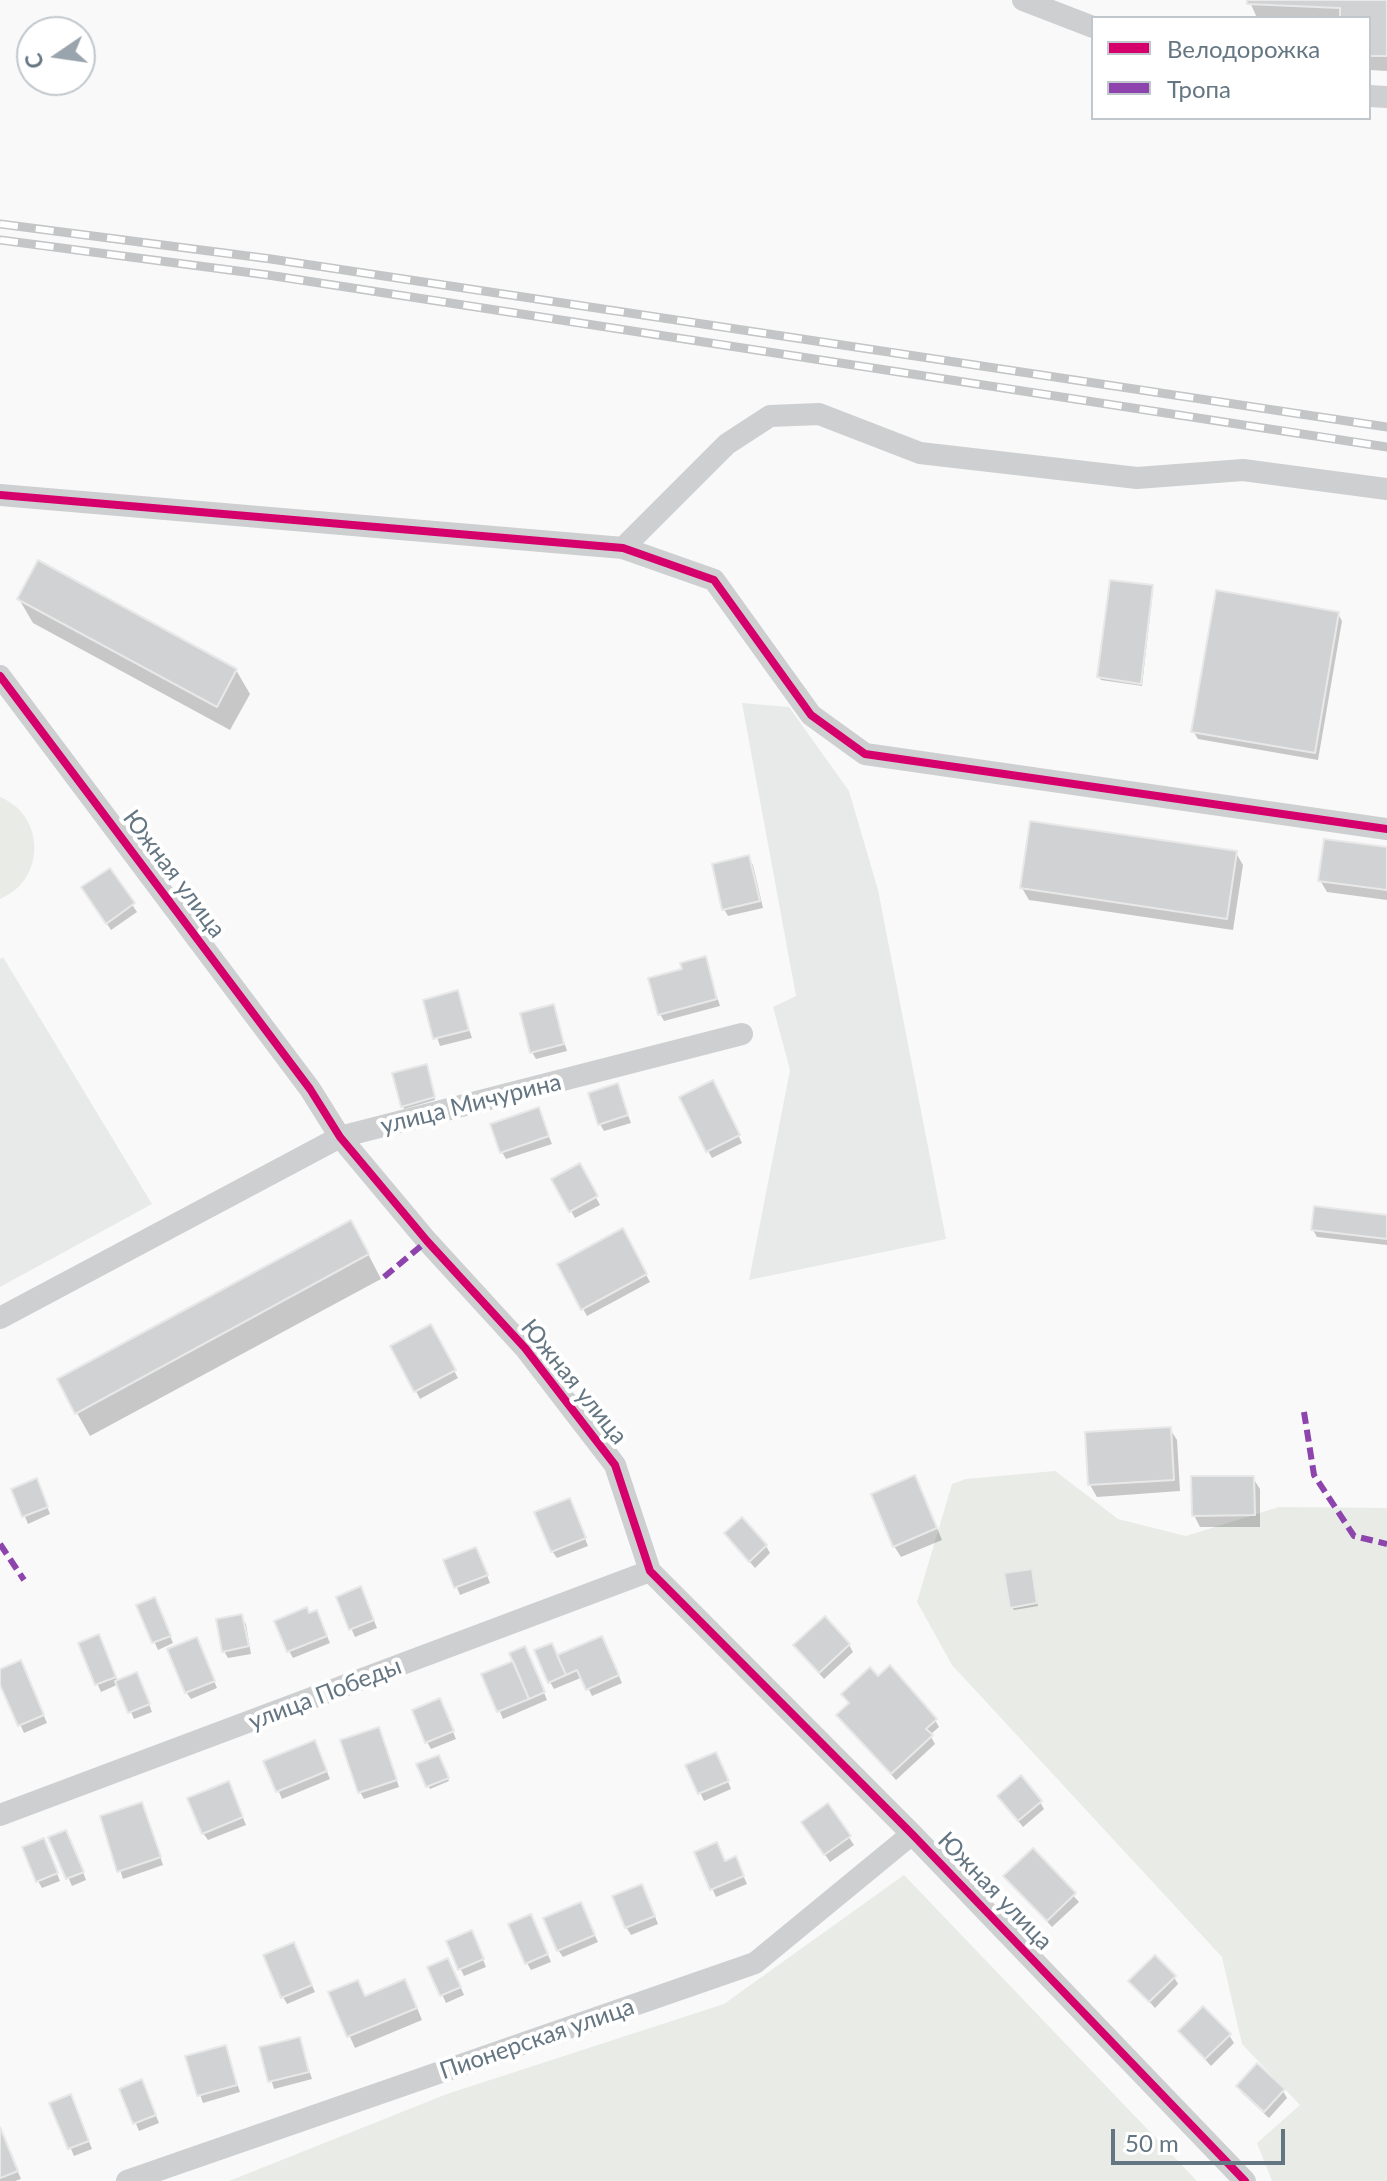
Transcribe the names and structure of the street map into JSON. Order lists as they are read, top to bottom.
{
  "streets": {
    "street": [
      "Южная улица",
      "улица Мичурина",
      "улица Победы",
      "Пионерская улица"
    ]
  },
  "crossings": [
    ["Южная улица", "улица Мичурина"],
    ["Южная улица", "улица Победы"],
    ["Южная улица", "Пионерская улица"]
  ],
  "legend": ["Велодорожка", "Тропа"],
  "scale_bar": "50 m",
  "north": "left"
}
